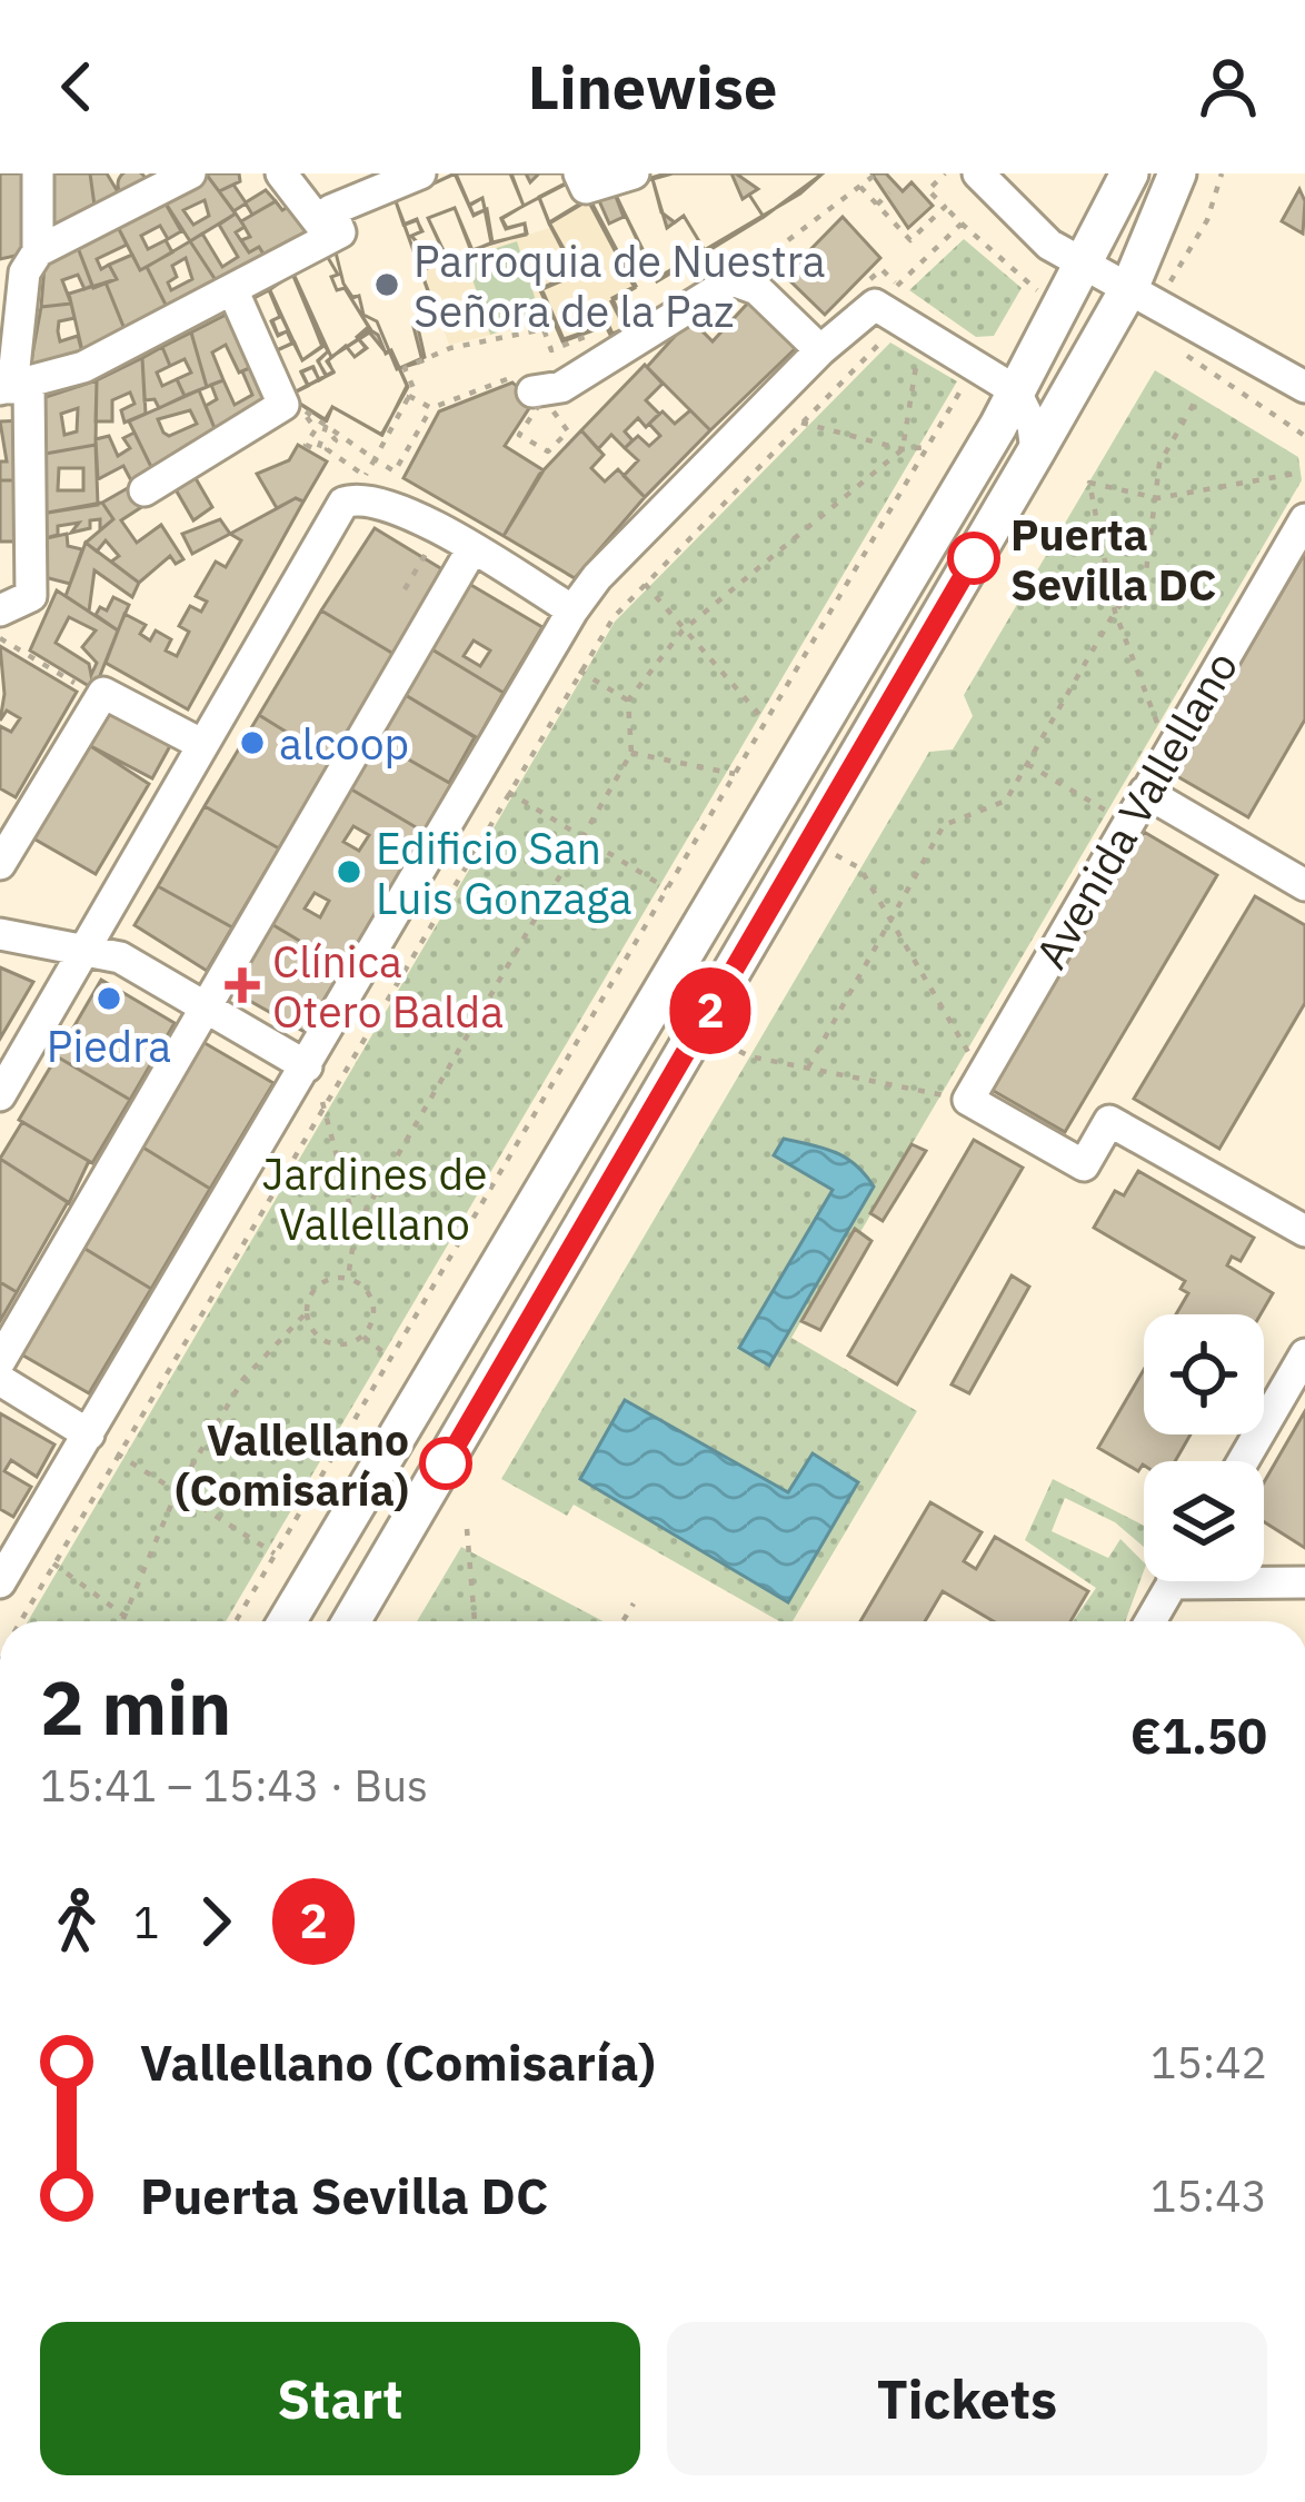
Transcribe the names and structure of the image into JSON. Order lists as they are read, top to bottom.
{
  "streets": {
    "street": ["Avenida Vallellano"]
  },
  "parks": ["Jardines de Vallellano"],
  "places": {
    "other": [
      "Parroquia de Nuestra Señora de la Paz",
      "Puerta Sevilla DC",
      "alcoop",
      "Edificio San Luis Gonzaga",
      "Piedra",
      "Vallellano (Comisaría)"
    ],
    "health": ["Clínica Otero Balda"]
  },
  "lines": ["bus line 2"],
  "page": {
    "header": "Linewise",
    "on_map": "2",
    "heading": ["2 min", "15:41 – 15:43 · Bus", "€1.50"],
    "legs": ["1", "2"],
    "list": [
      {
        "name": "Vallellano (Comisaría)",
        "value": "15:42"
      },
      {
        "name": "Puerta Sevilla DC",
        "value": "15:43"
      }
    ],
    "buttons": ["Start", "Tickets"]
  }
}
